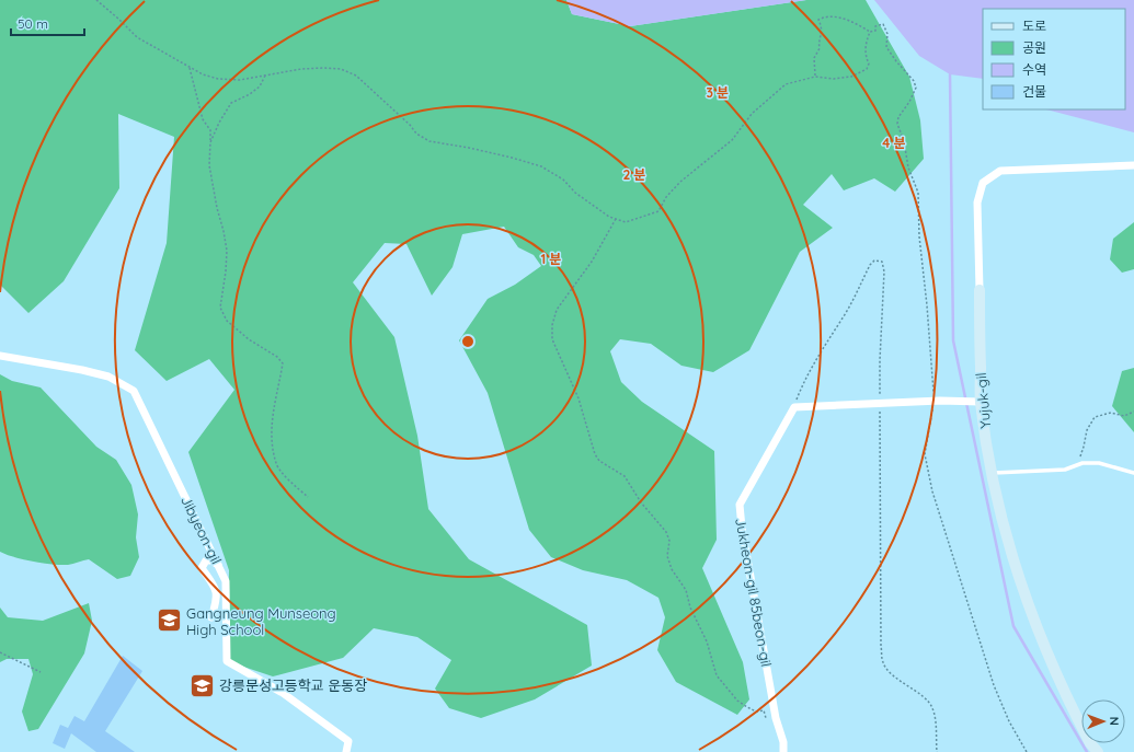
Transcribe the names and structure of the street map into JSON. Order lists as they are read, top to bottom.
{
  "streets": {
    "street": ["Yujuk-gil", "Jibyeon-gil", "Jukheon-gil 85beon-gil"]
  },
  "places": {
    "school or university": ["Gangneung Munseong High School", "강릉문성고등학교 운동장"]
  },
  "legend": [
    "도로",
    "공원",
    "수역",
    "건물"
  ],
  "scale_bar": "50 m",
  "north": "right",
  "rings": [
    "3 분",
    "4 분",
    "2 분",
    "1 분"
  ]
}
